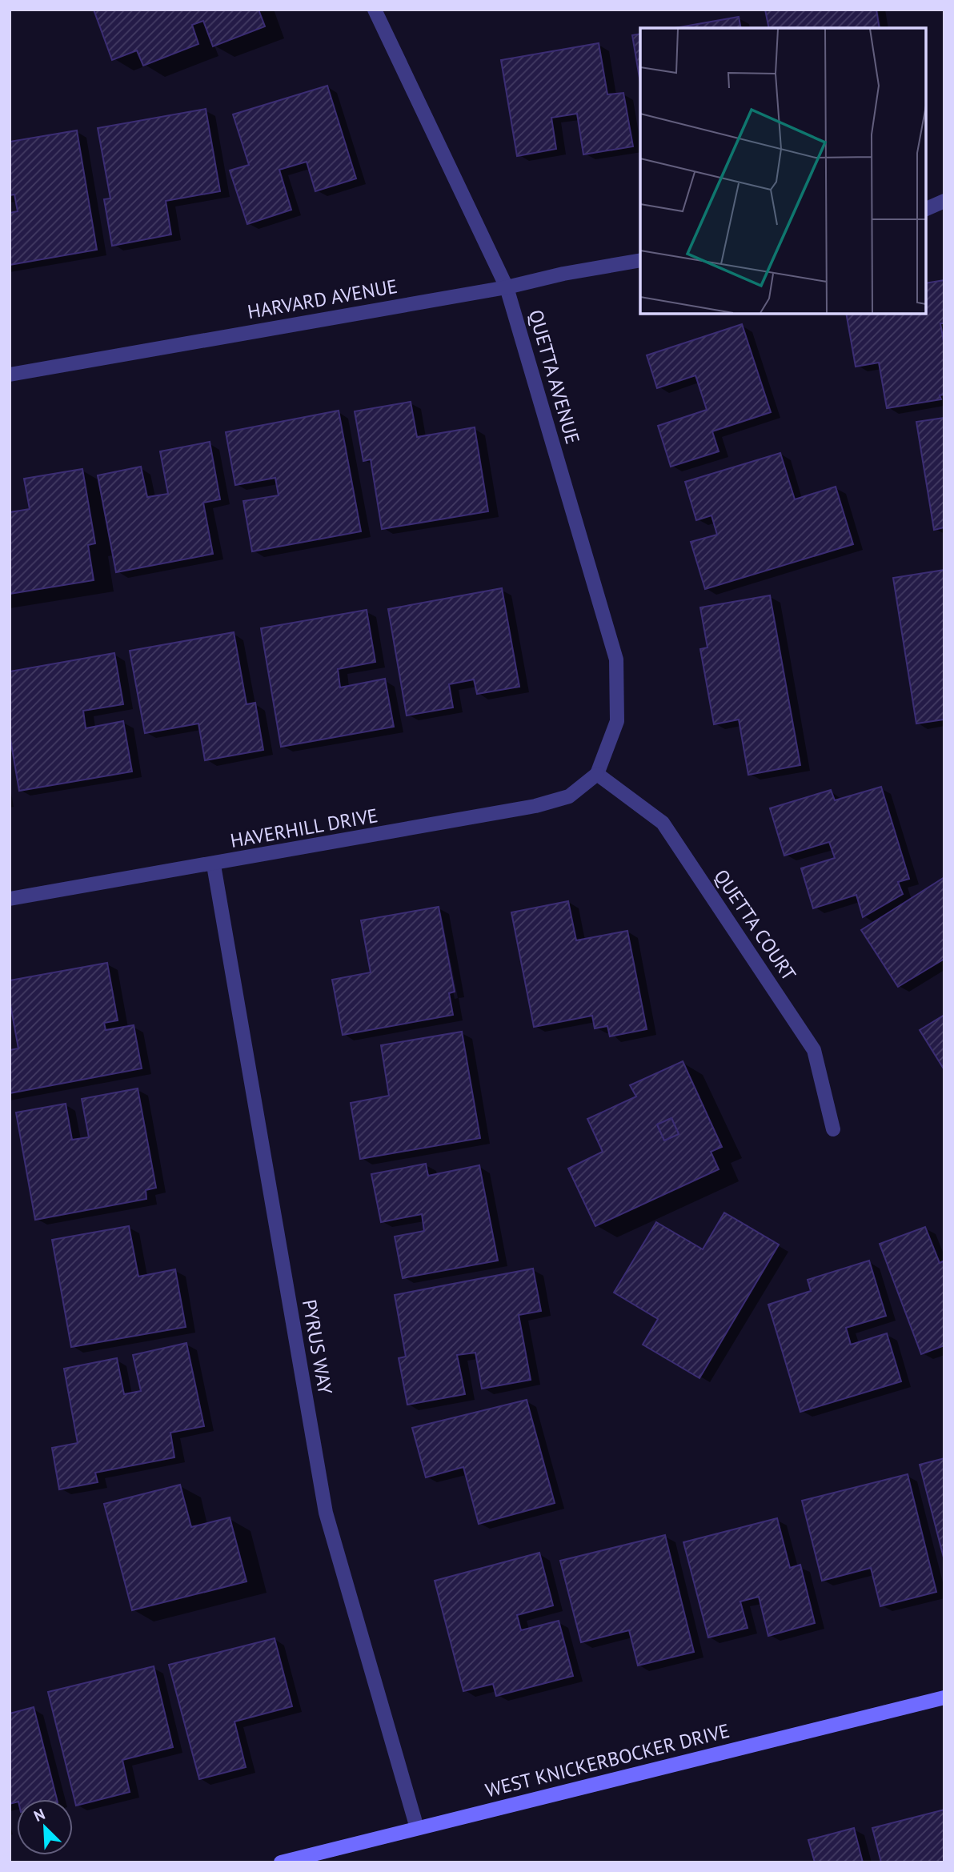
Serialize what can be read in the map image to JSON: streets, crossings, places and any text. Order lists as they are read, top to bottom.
{
  "streets": {
    "street": [
      "HARVARD AVENUE",
      "QUETTA AVENUE",
      "HAVERHILL DRIVE",
      "QUETTA COURT",
      "PYRUS WAY",
      "WEST KNICKERBOCKER DRIVE"
    ]
  },
  "crossings": [
    ["HARVARD AVENUE", "QUETTA AVENUE"],
    ["QUETTA AVENUE", "HAVERHILL DRIVE"],
    ["QUETTA AVENUE", "QUETTA COURT"],
    ["HAVERHILL DRIVE", "QUETTA COURT"],
    ["HAVERHILL DRIVE", "PYRUS WAY"],
    ["PYRUS WAY", "WEST KNICKERBOCKER DRIVE"]
  ],
  "north": "top left"
}
